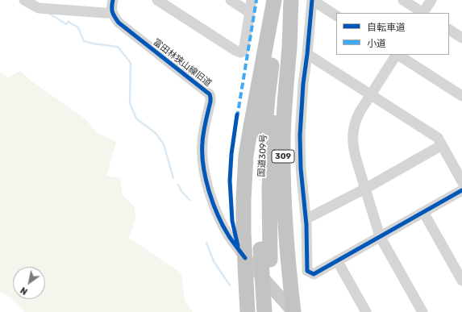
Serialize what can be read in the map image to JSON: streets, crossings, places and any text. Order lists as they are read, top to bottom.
{
  "streets": {
    "highway": ["国道309号", "309"],
    "street": ["富田林狭山線旧道"]
  },
  "crossings": [
    ["国道309号", "309"]
  ],
  "legend": ["自転車道", "小道"],
  "north": "bottom left"
}
